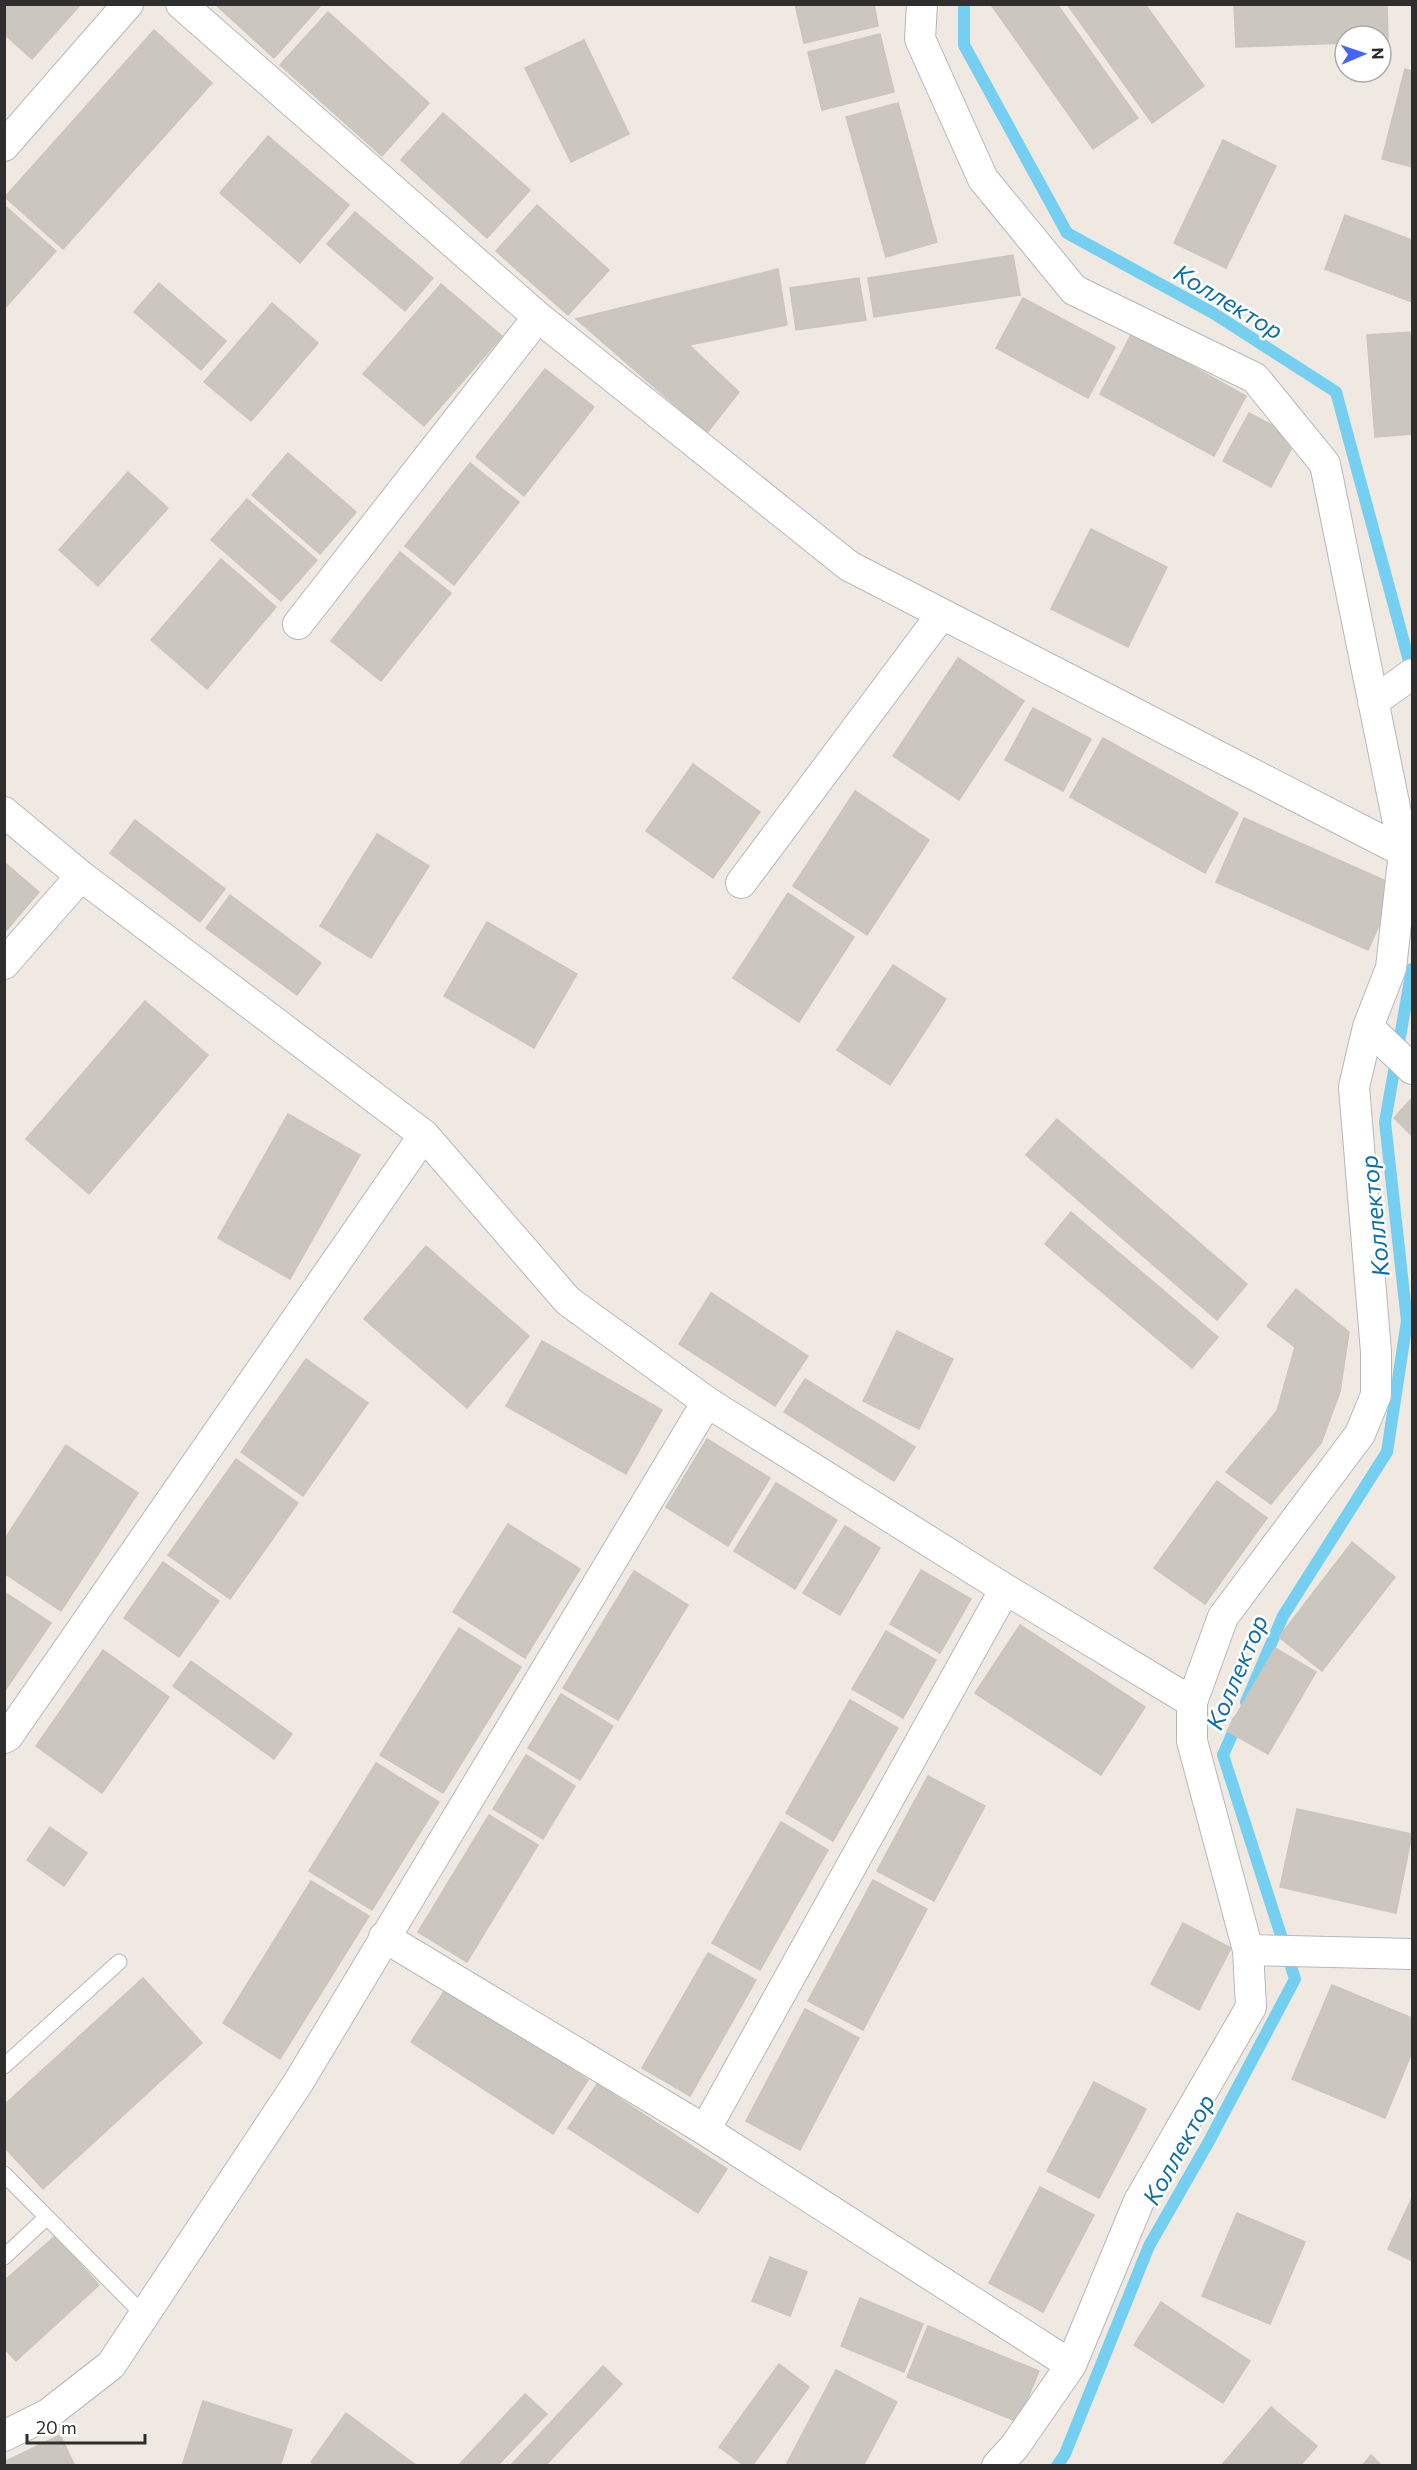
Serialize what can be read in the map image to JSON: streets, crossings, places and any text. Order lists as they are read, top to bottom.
{
  "water": ["Коллектор"],
  "scale_bar": "20 m",
  "north": "right"
}
